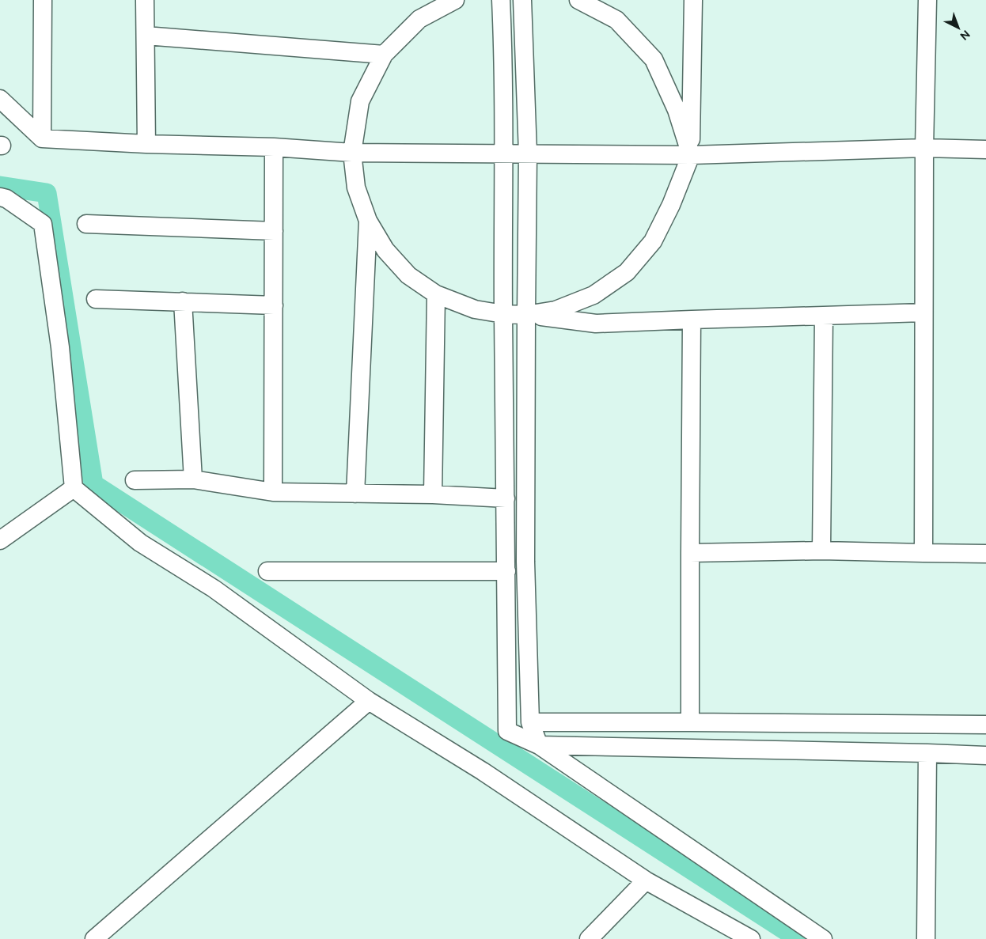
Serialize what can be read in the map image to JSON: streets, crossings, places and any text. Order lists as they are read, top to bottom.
{
  "north": "bottom right"
}
